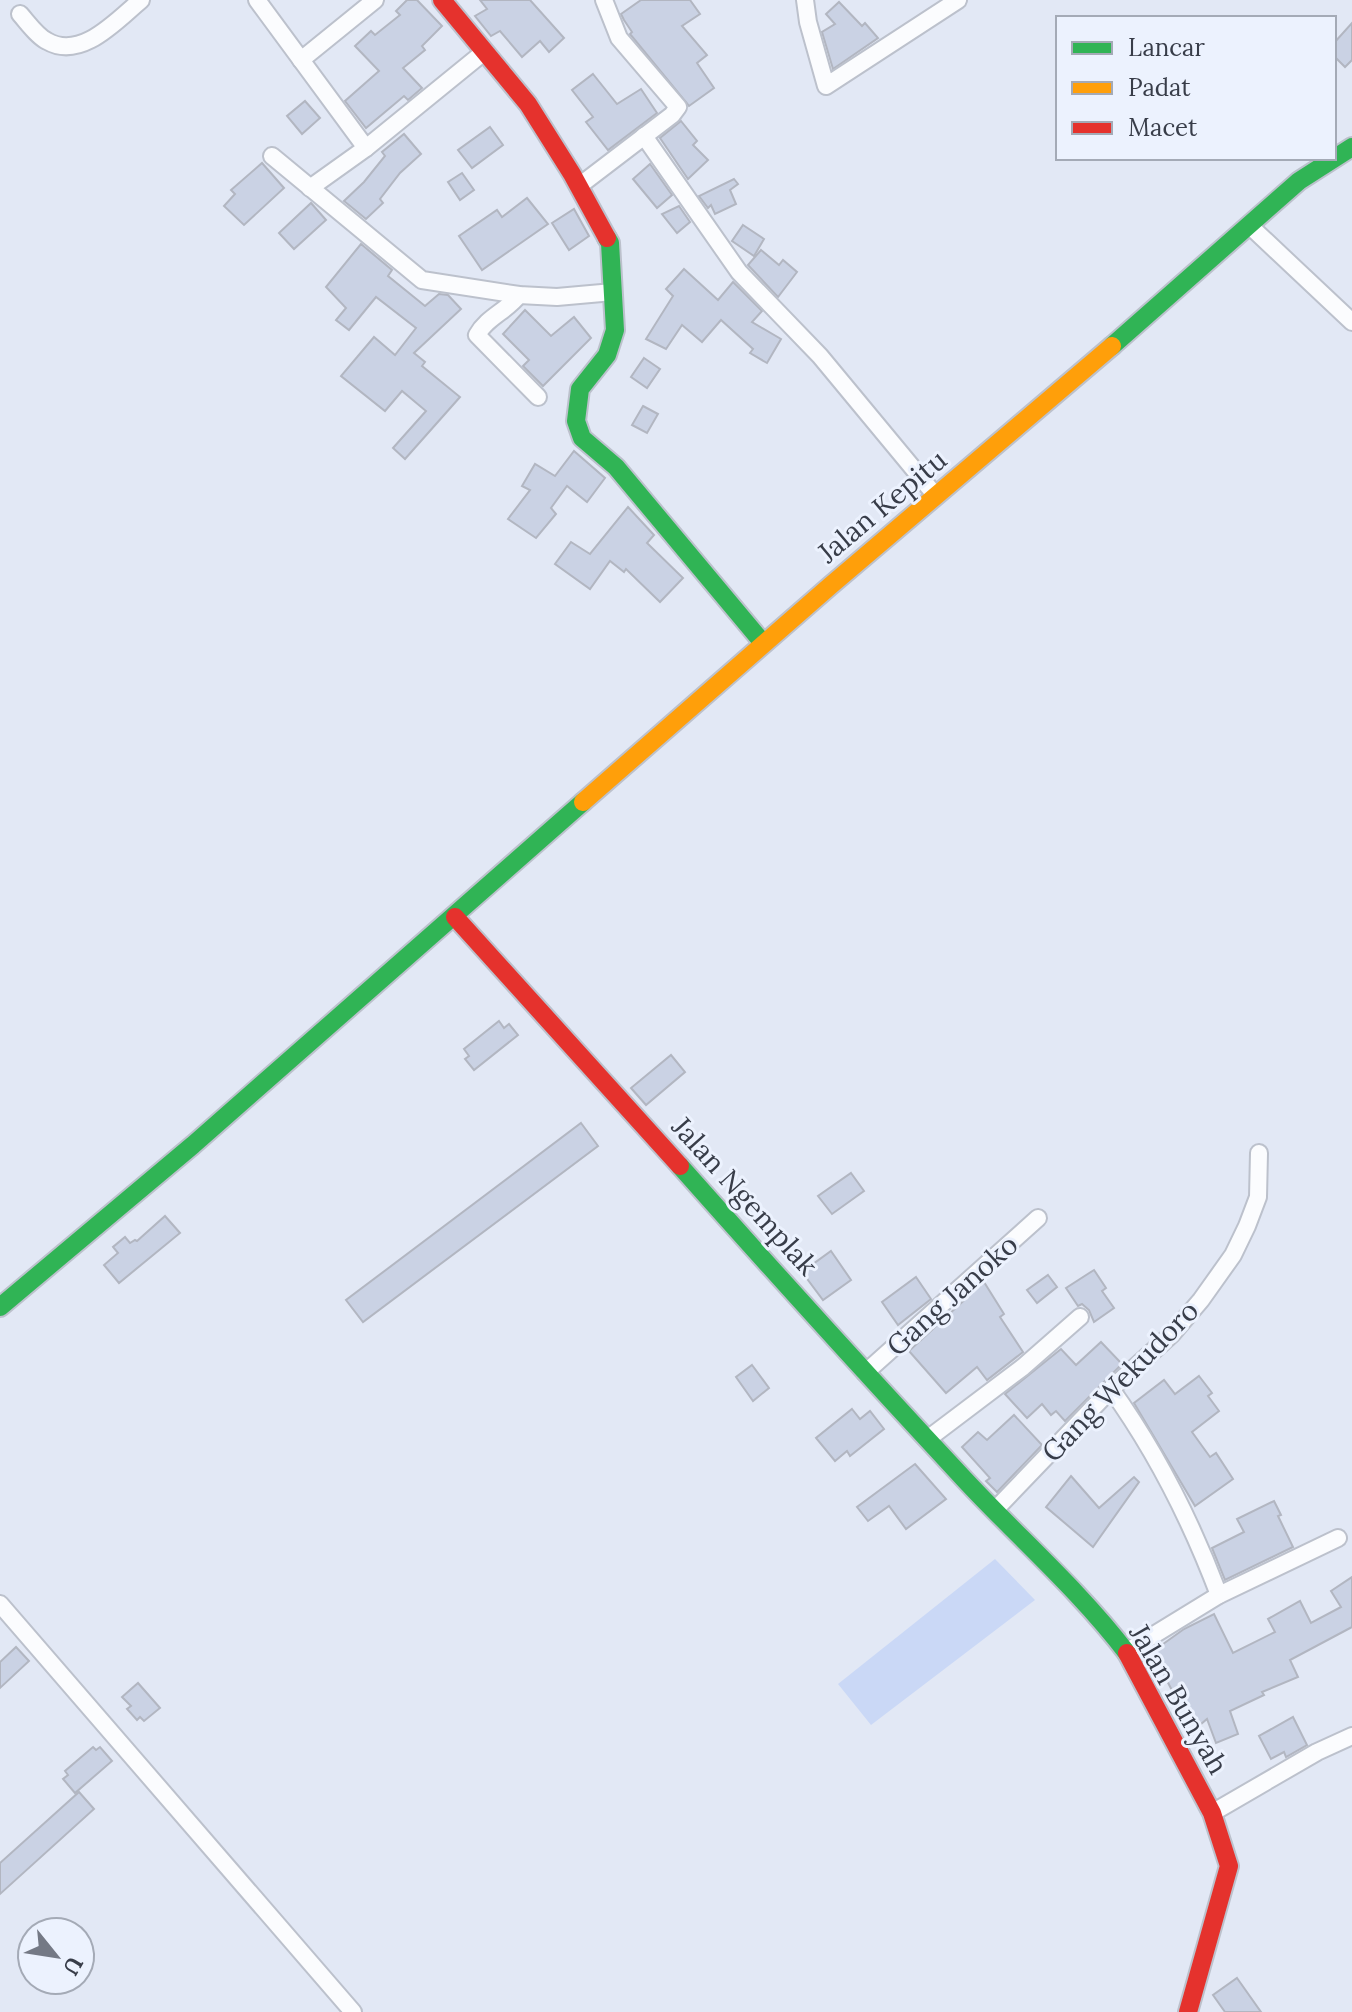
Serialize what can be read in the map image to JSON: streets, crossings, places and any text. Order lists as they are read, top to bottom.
{
  "streets": {
    "street": [
      "Jalan Kepitu",
      "Jalan Ngemplak",
      "Gang Janoko",
      "Gang Wekudoro",
      "Jalan Bunyah"
    ]
  },
  "crossings": [
    ["Jalan Kepitu", "Jalan Ngemplak"],
    ["Jalan Ngemplak", "Gang Janoko"],
    ["Jalan Ngemplak", "Gang Wekudoro"],
    ["Jalan Ngemplak", "Jalan Bunyah"],
    ["Gang Wekudoro", "Jalan Bunyah"]
  ],
  "legend": ["Lancar", "Padat", "Macet"],
  "north": "bottom right"
}
